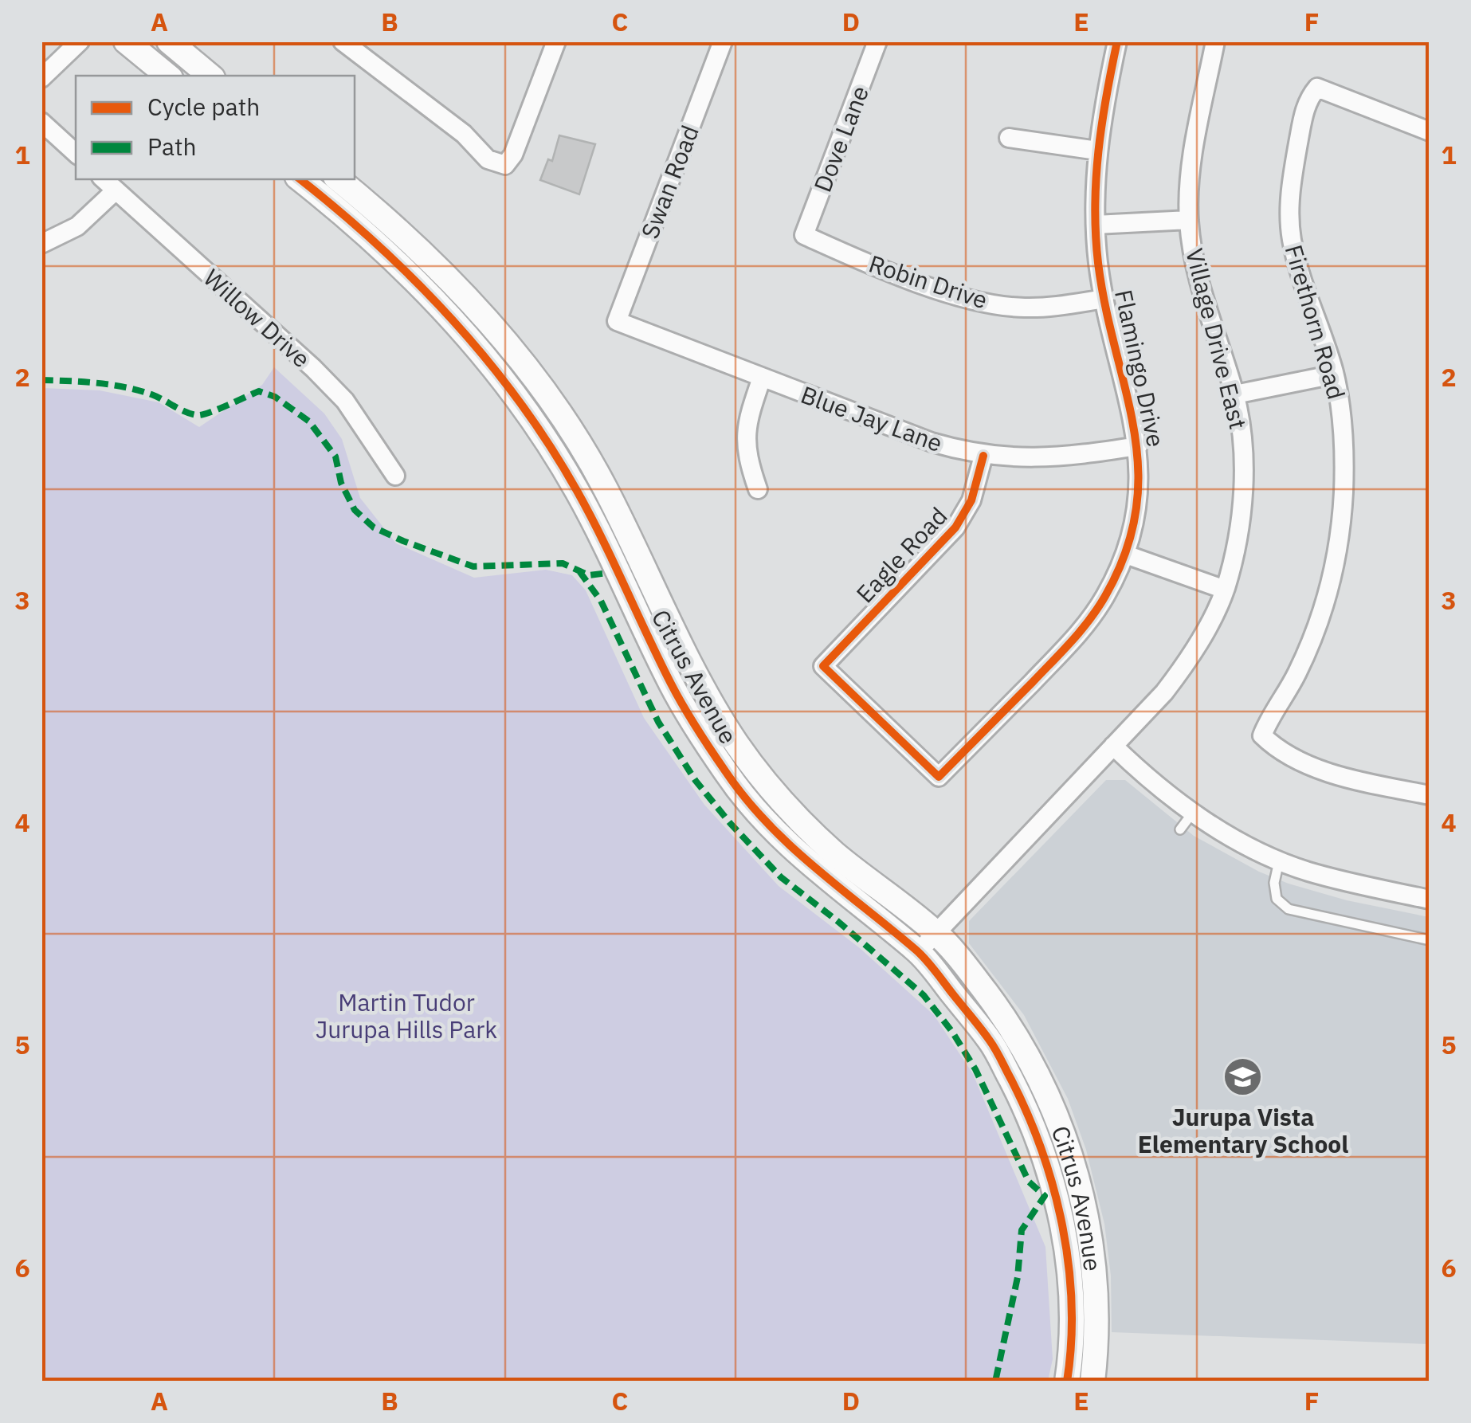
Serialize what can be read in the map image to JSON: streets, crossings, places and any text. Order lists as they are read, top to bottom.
{
  "streets": {
    "street": [
      "Dove Lane",
      "Swan Road",
      "Robin Drive",
      "Willow Drive",
      "Firethorn Road",
      "Village Drive East",
      "Flamingo Drive",
      "Blue Jay Lane",
      "Eagle Road",
      "Citrus Avenue"
    ]
  },
  "crossings": [
    ["Dove Lane", "Robin Drive"],
    ["Swan Road", "Blue Jay Lane"],
    ["Robin Drive", "Flamingo Drive"],
    ["Village Drive East", "Citrus Avenue"],
    ["Flamingo Drive", "Blue Jay Lane"],
    ["Flamingo Drive", "Eagle Road"],
    ["Blue Jay Lane", "Eagle Road"]
  ],
  "parks": ["Martin Tudor Jurupa Hills Park"],
  "places": {
    "school or university": ["Jurupa Vista Elementary School"]
  },
  "legend": ["Cycle path", "Path"],
  "grid": {
    "columns": [
      "A",
      "B",
      "C",
      "D",
      "E",
      "F"
    ],
    "rows": [
      "1",
      "2",
      "3",
      "4",
      "5",
      "6"
    ]
  }
}
